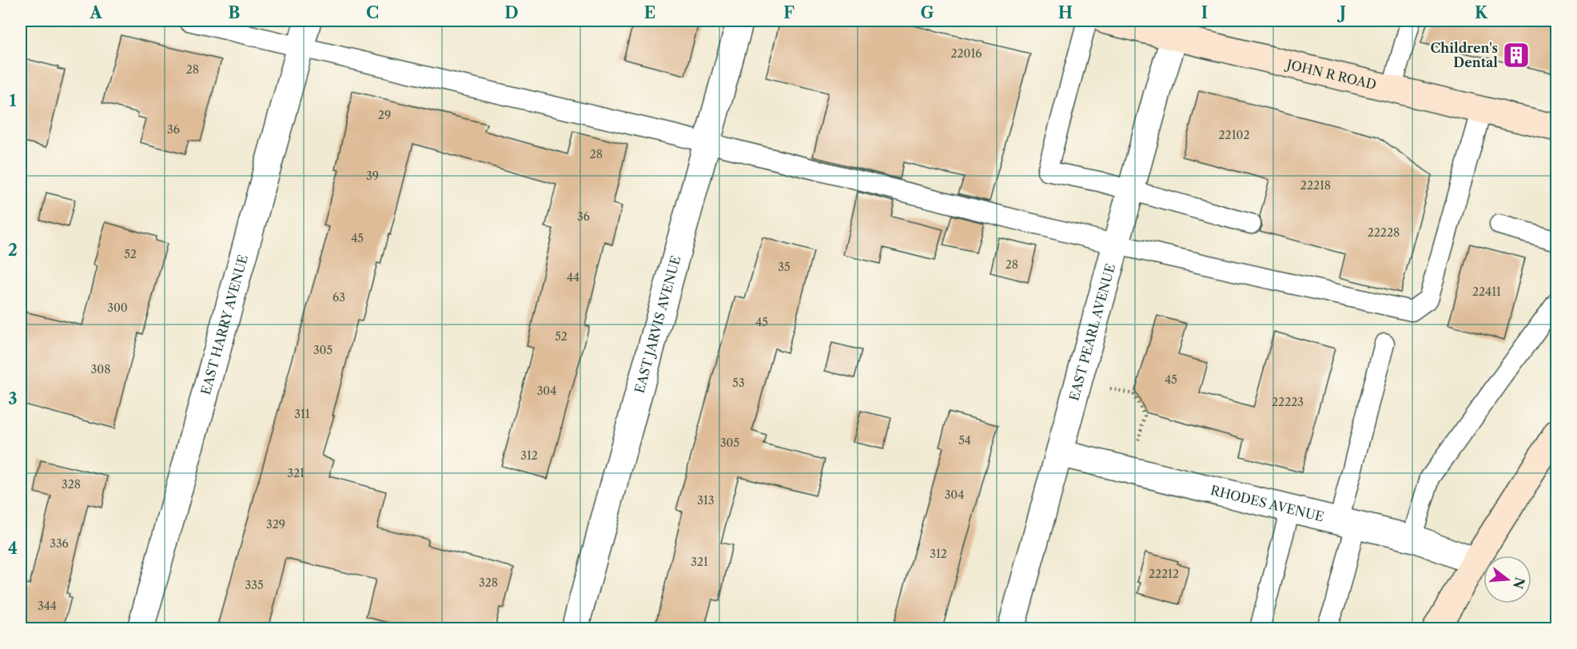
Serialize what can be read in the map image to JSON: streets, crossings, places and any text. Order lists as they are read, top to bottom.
{
  "streets": {
    "main road": ["JOHN R ROAD"],
    "street": [
      "EAST HARRY AVENUE",
      "EAST JARVIS AVENUE",
      "EAST PEARL AVENUE",
      "RHODES AVENUE"
    ]
  },
  "crossings": [
    ["JOHN R ROAD", "EAST PEARL AVENUE"],
    ["EAST PEARL AVENUE", "RHODES AVENUE"]
  ],
  "places": {
    "building": ["Children's Dental"]
  },
  "house_numbers": [
    "22016",
    "28",
    "29",
    "36",
    "22102",
    "28",
    "39",
    "22218",
    "36",
    "22228",
    "45",
    "52",
    "28",
    "35",
    "44",
    "22411",
    "63",
    "300",
    "45",
    "52",
    "305",
    "308",
    "45",
    "53",
    "304",
    "22223",
    "311",
    "54",
    "305",
    "312",
    "321",
    "328",
    "304",
    "313",
    "329",
    "336",
    "312",
    "321",
    "22212",
    "328",
    "335",
    "344"
  ],
  "north": "right",
  "grid": {
    "columns": [
      "A",
      "B",
      "C",
      "D",
      "E",
      "F",
      "G",
      "H",
      "I",
      "J",
      "K"
    ],
    "rows": [
      "1",
      "2",
      "3",
      "4"
    ]
  }
}
